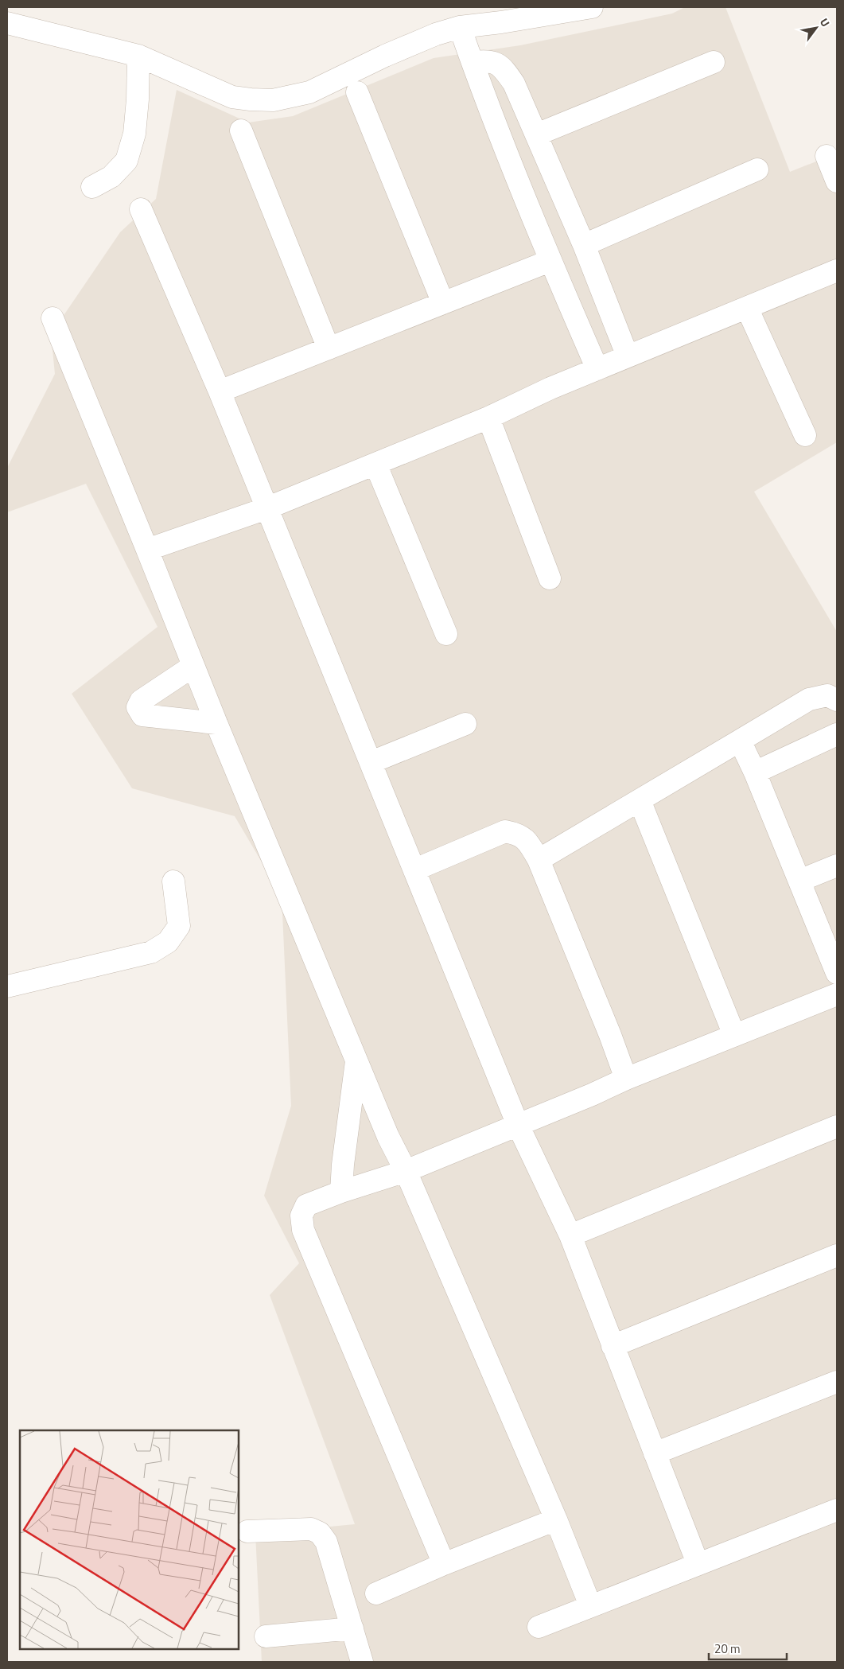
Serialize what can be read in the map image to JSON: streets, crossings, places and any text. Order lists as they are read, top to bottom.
{
  "scale_bar": "20 m",
  "north": "top right"
}
